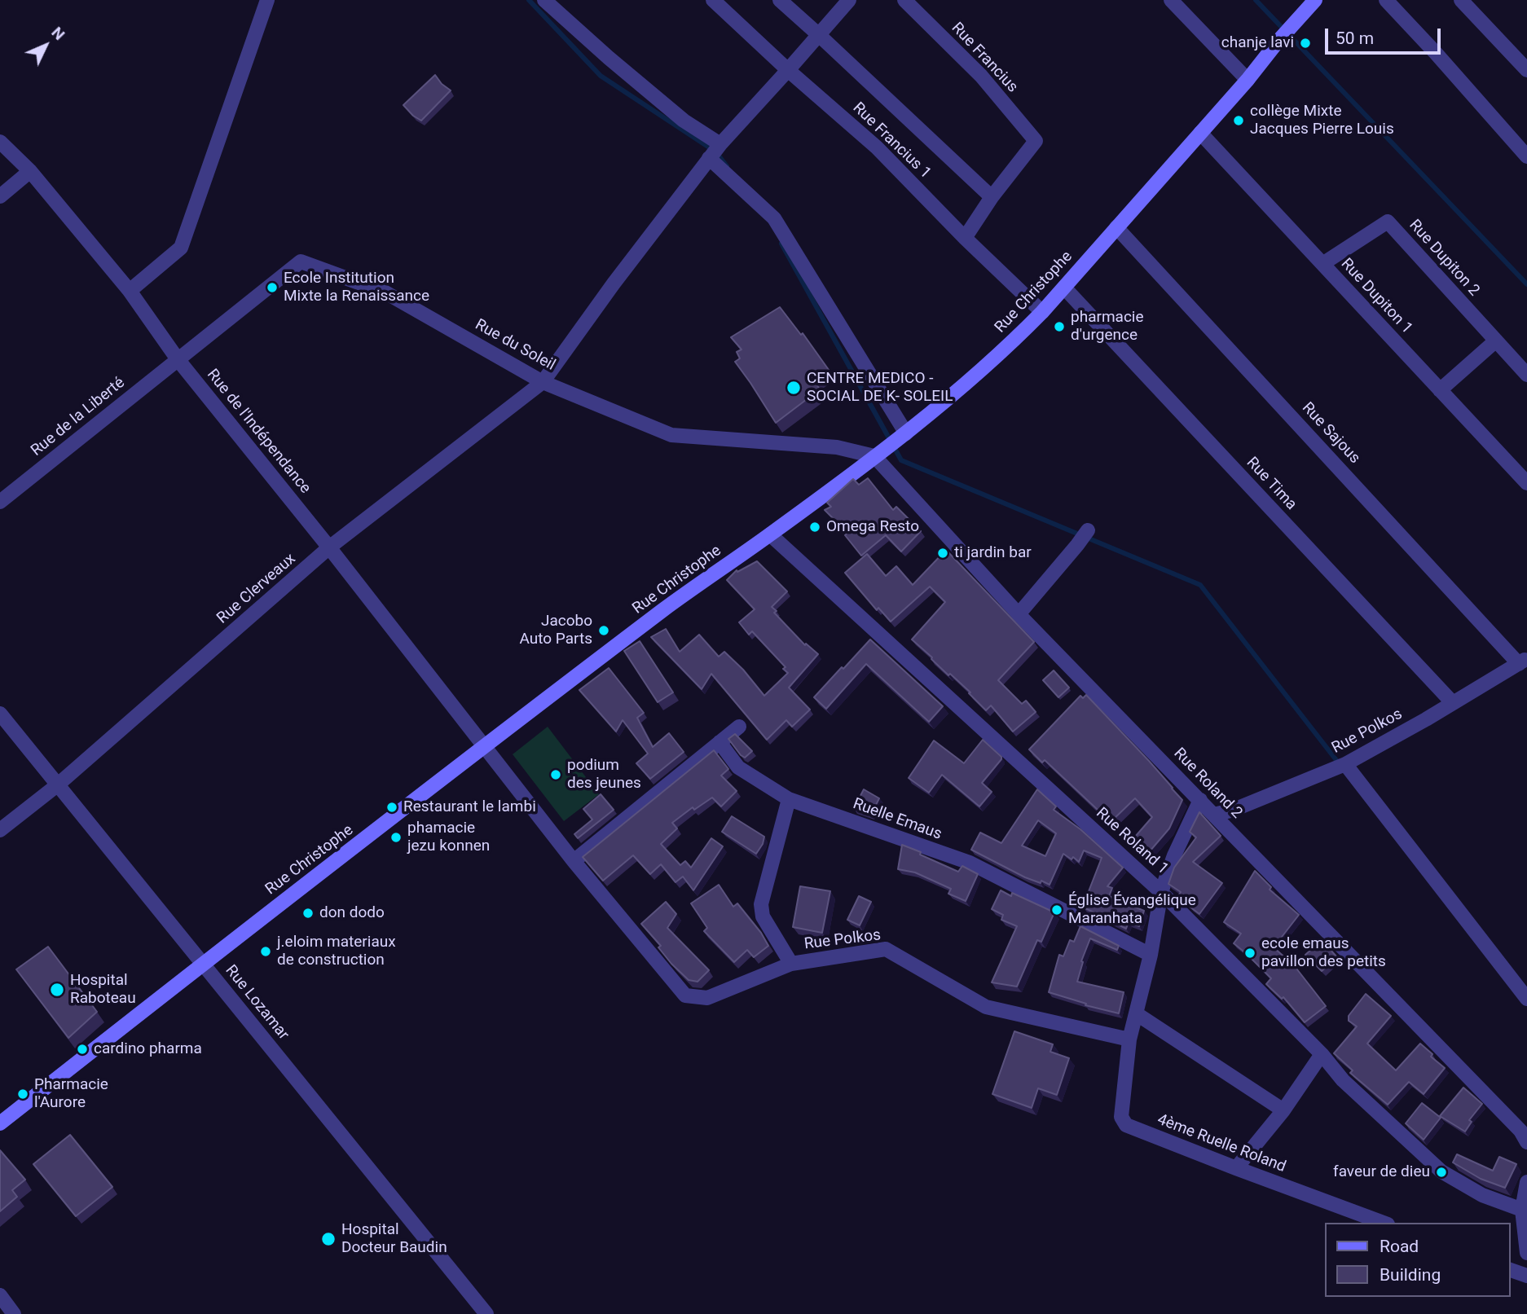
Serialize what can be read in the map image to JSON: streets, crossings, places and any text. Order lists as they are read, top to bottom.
{
  "streets": {
    "street": [
      "Rue Francius",
      "Rue Francius 1",
      "Rue Dupiton 2",
      "Rue Christophe",
      "Rue Dupiton 1",
      "Rue du Soleil",
      "Rue de la Liberté",
      "Rue de l'Indépendance",
      "Rue Sajous",
      "Rue Tima",
      "Rue Clerveaux",
      "Rue Polkos",
      "Rue Roland 2",
      "Ruelle Emaus",
      "Rue Roland 1",
      "Rue Lozamar",
      "4ème Ruelle Roland"
    ]
  },
  "crossings": [
    ["Rue Francius 1", "Rue Christophe"],
    ["Rue Francius 1", "Rue Clerveaux"],
    ["Rue Dupiton 2", "Rue Dupiton 1"],
    ["Rue Christophe", "Rue Dupiton 1"],
    ["Rue Christophe", "Rue du Soleil"],
    ["Rue Christophe", "Rue de l'Indépendance"],
    ["Rue Christophe", "Rue Sajous"],
    ["Rue Christophe", "Rue Tima"],
    ["Rue Christophe", "Rue Polkos"],
    ["Rue Christophe", "Rue Roland 2"],
    ["Rue Christophe", "Rue Roland 1"],
    ["Rue Christophe", "Rue Lozamar"],
    ["Rue du Soleil", "Rue de la Liberté"],
    ["Rue du Soleil", "Rue de l'Indépendance"],
    ["Rue du Soleil", "Rue Clerveaux"],
    ["Rue du Soleil", "Rue Roland 2"],
    ["Rue de la Liberté", "Rue de l'Indépendance"],
    ["Rue de l'Indépendance", "Rue Clerveaux"],
    ["Rue de l'Indépendance", "Rue Polkos"],
    ["Rue Sajous", "Rue Polkos"],
    ["Rue Tima", "Rue Polkos"],
    ["Rue Clerveaux", "Rue Lozamar"],
    ["Rue Polkos", "Rue Roland 2"],
    ["Rue Polkos", "4ème Ruelle Roland"]
  ],
  "places": [
    "chanje lavi",
    "collège Mixte Jacques Pierre Louis",
    "Ecole Institution Mixte la Renaissance",
    "pharmacie d'urgence",
    "CENTRE MEDICO - SOCIAL DE K- SOLEIL",
    "Omega Resto",
    "ti jardin bar",
    "Jacobo Auto Parts",
    "podium des jeunes",
    "Restaurant le lambi",
    "phamacie jezu konnen",
    "Église Évangélique Maranhata",
    "don dodo",
    "j.eloim materiaux de construction",
    "ecole emaus pavillon des petits",
    "Hospital Raboteau",
    "cardino pharma",
    "Pharmacie l'Aurore",
    "faveur de dieu",
    "Hospital Docteur Baudin"
  ],
  "legend": ["Road", "Building"],
  "scale_bar": "50 m",
  "north": "top right"
}
